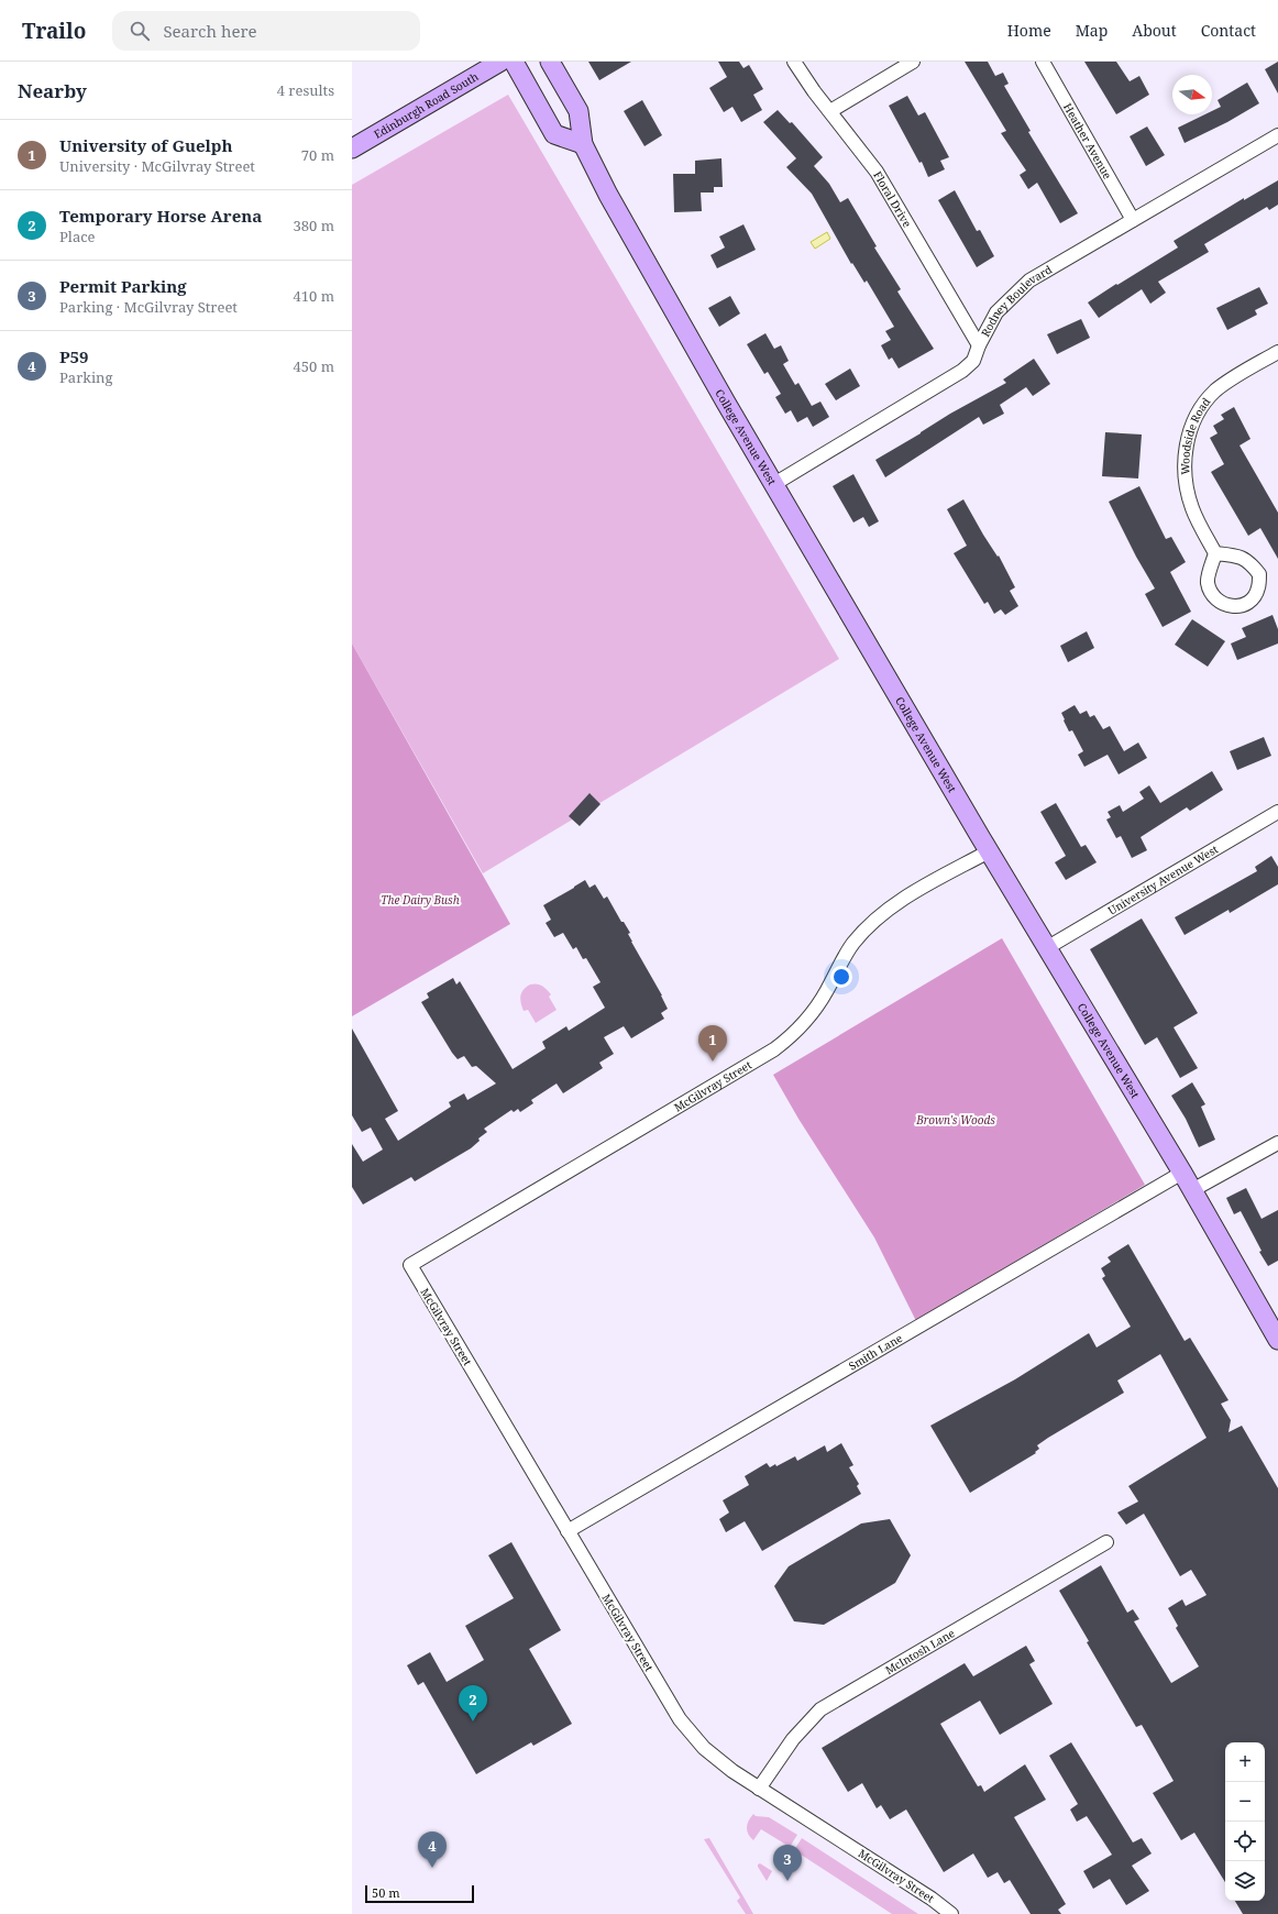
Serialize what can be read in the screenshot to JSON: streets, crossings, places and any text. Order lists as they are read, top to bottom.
{
  "streets": {
    "main road": ["Edinburgh Road South", "College Avenue West"],
    "street": [
      "Heather Avenue",
      "Floral Drive",
      "Rodney Boulevard",
      "Woodside Road",
      "University Avenue West",
      "McGilvray Street",
      "Smith Lane",
      "McIntosh Lane"
    ]
  },
  "crossings": [
    ["Heather Avenue", "Rodney Boulevard"],
    ["Floral Drive", "Rodney Boulevard"],
    ["Rodney Boulevard", "College Avenue West"],
    ["College Avenue West", "University Avenue West"],
    ["College Avenue West", "McGilvray Street"],
    ["College Avenue West", "Smith Lane"],
    ["McGilvray Street", "Smith Lane"],
    ["McGilvray Street", "McIntosh Lane"]
  ],
  "parks": ["The Dairy Bush", "Brown's Woods"],
  "scale_bar": "50 m",
  "north": "right",
  "page": {
    "header": "Trailo",
    "search": "Search here",
    "nav": [
      "Home",
      "Map",
      "About",
      "Contact"
    ],
    "heading": ["Nearby", "4 results"],
    "list": [
      {
        "mark": "1",
        "name": "University of Guelph",
        "note": "University · McGilvray Street",
        "value": "70 m"
      },
      {
        "mark": "2",
        "name": "Temporary Horse Arena",
        "note": "Place",
        "value": "380 m"
      },
      {
        "mark": "3",
        "name": "Permit Parking",
        "note": "Parking · McGilvray Street",
        "value": "410 m"
      },
      {
        "mark": "4",
        "name": "P59",
        "note": "Parking",
        "value": "450 m"
      }
    ],
    "pins": [
      "1",
      "2",
      "4",
      "3"
    ],
    "map_buttons": ["+", "−"],
    "scale": "50 m"
  }
}
